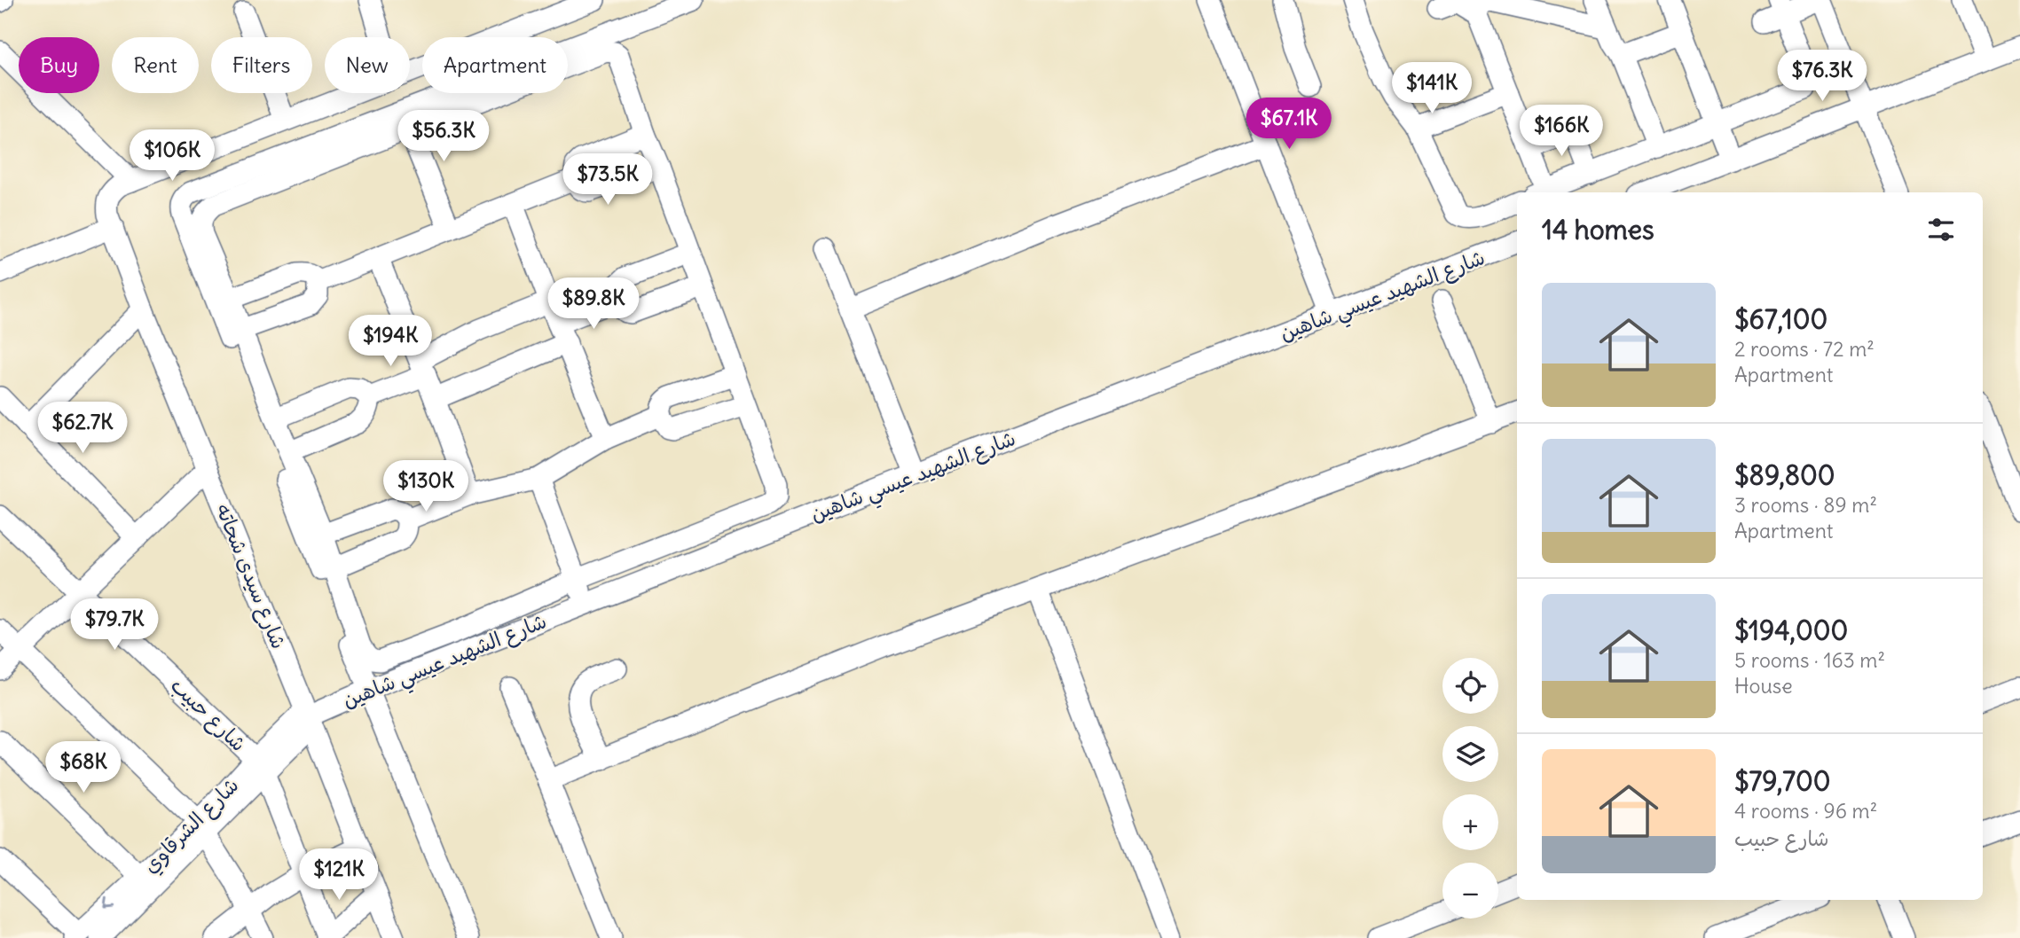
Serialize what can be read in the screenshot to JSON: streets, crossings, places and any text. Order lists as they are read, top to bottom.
{
  "streets": {
    "street": [
      "شارع الشهيد عيسي شاهين",
      "شارع سيدى شحاته",
      "شارع حبيب",
      "شارع الشرقاوي"
    ]
  },
  "crossings": [
    ["شارع الشهيد عيسي شاهين", "شارع سيدى شحاته"],
    ["شارع الشهيد عيسي شاهين", "شارع الشرقاوي"],
    ["شارع سيدى شحاته", "شارع الشرقاوي"],
    ["شارع حبيب", "شارع الشرقاوي"]
  ],
  "page": {
    "chip": [
      "Buy",
      "Rent",
      "Filters",
      "New",
      "Apartment"
    ],
    "price": [
      "$76.3K",
      "$141K",
      "$67.1K",
      "$166K",
      "$56.3K",
      "$106K",
      "$73.5K",
      "$89.8K",
      "$194K",
      "$62.7K",
      "$130K",
      "$79.7K",
      "$68K",
      "$121K"
    ],
    "heading": "14 homes",
    "list": [
      {
        "name": "$67,100",
        "note": "2 rooms · 72 m² · Apartment"
      },
      {
        "name": "$89,800",
        "note": "3 rooms · 89 m² · Apartment"
      },
      {
        "name": "$194,000",
        "note": "5 rooms · 163 m² · House"
      },
      {
        "name": "$79,700",
        "note": "4 rooms · 96 m² · شارع حبيب"
      }
    ],
    "map_buttons": ["+", "−"]
  }
}
